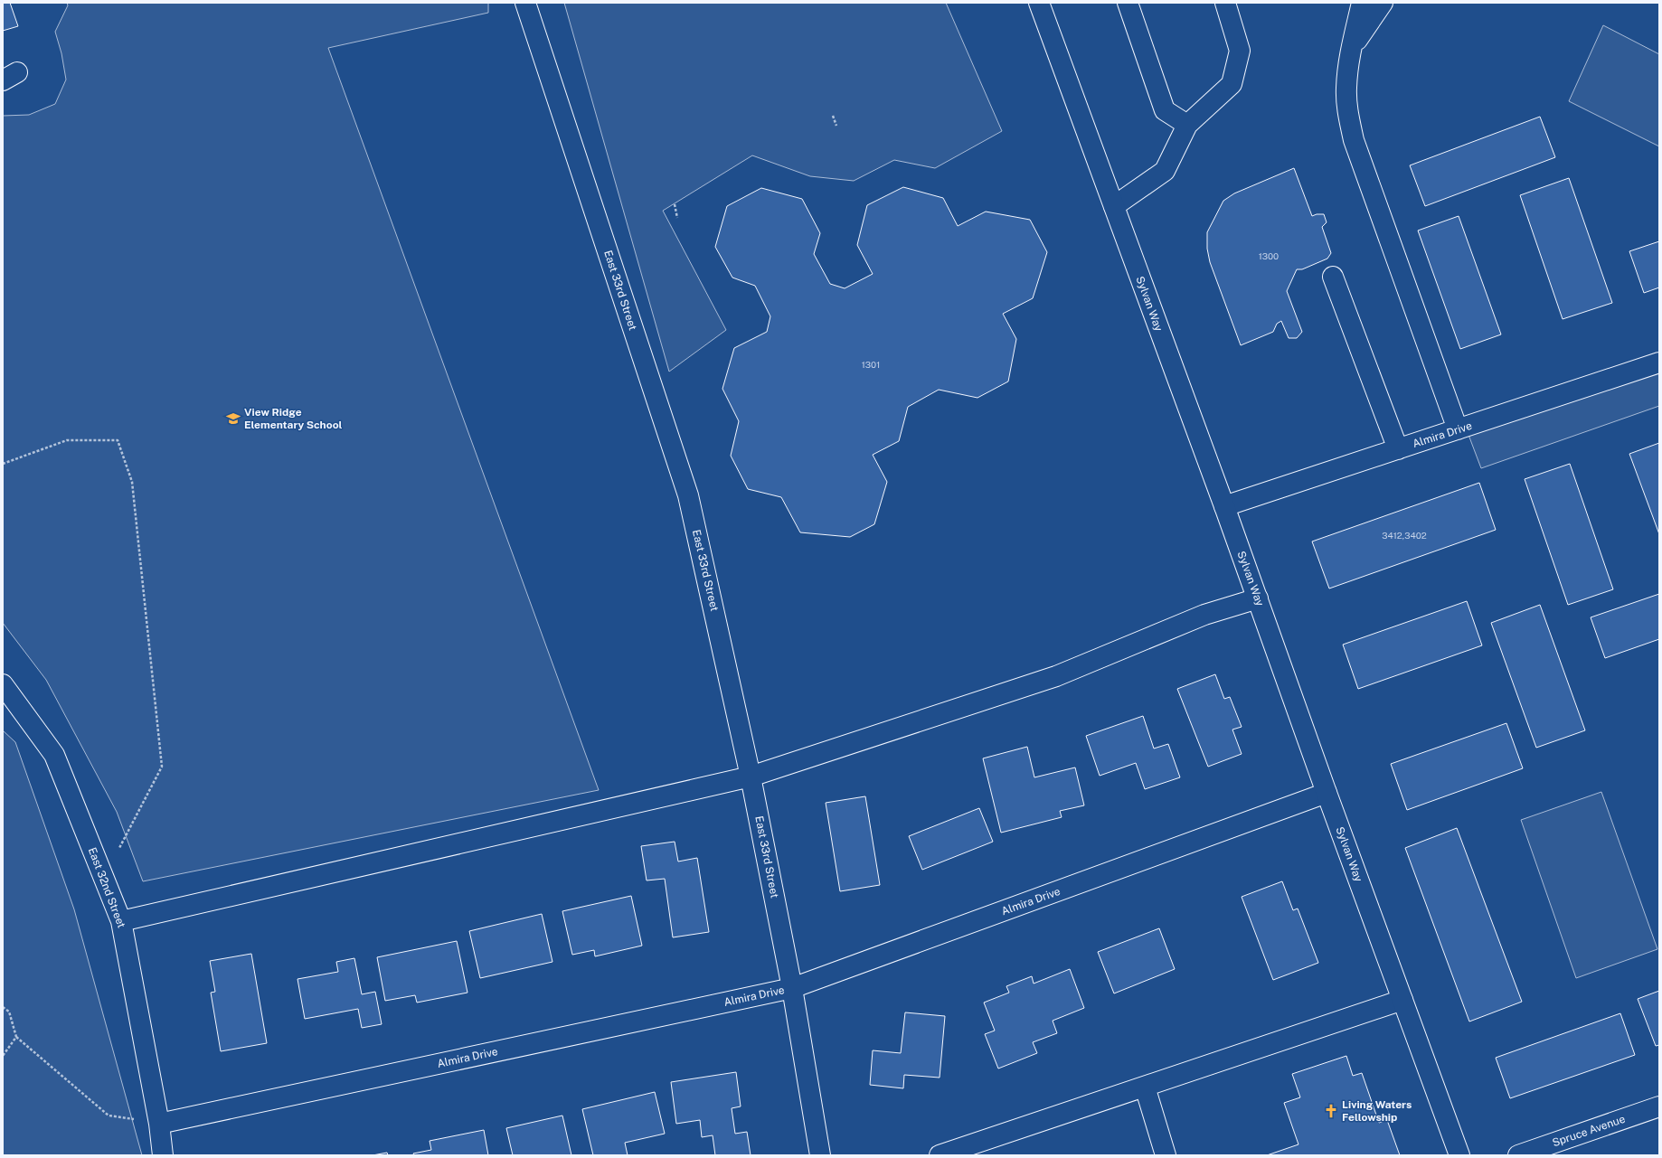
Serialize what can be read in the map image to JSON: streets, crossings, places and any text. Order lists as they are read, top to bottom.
{
  "streets": {
    "street": [
      "East 33rd Street",
      "Sylvan Way",
      "Almira Drive",
      "East 32nd Street",
      "Spruce Avenue"
    ]
  },
  "crossings": [
    ["East 33rd Street", "Almira Drive"],
    ["Sylvan Way", "Almira Drive"],
    ["Almira Drive", "East 32nd Street"]
  ],
  "places": {
    "school or university": ["View Ridge Elementary School"],
    "church": ["Living Waters Fellowship"]
  },
  "house_numbers": ["1300", "1301", "3412,3402"]
}
